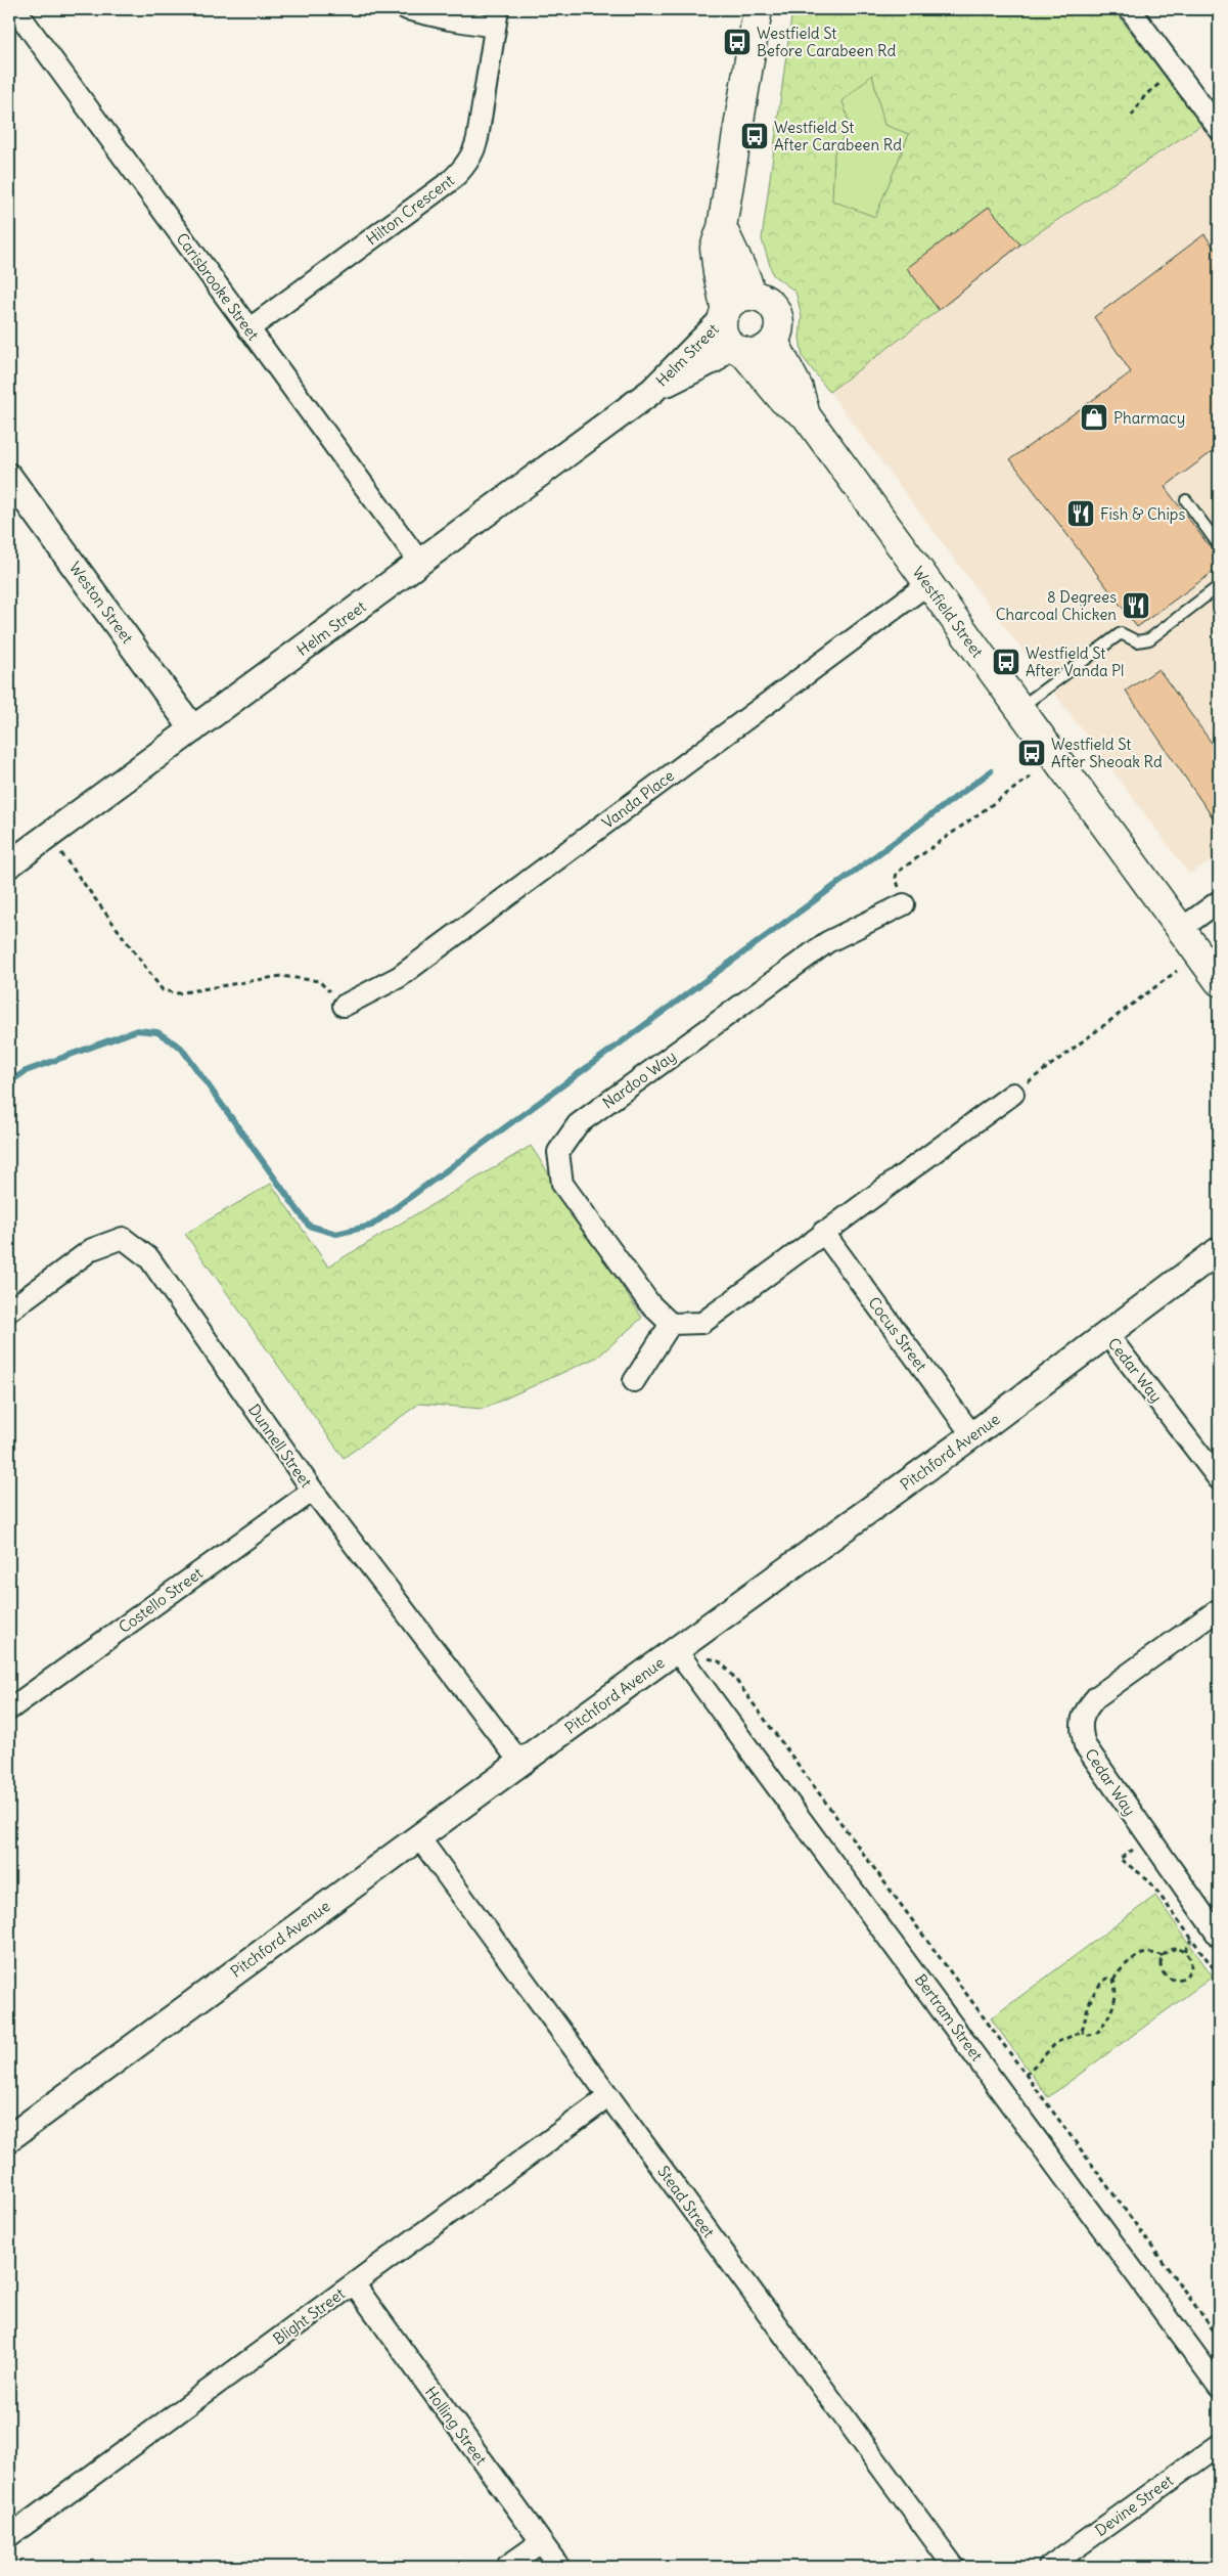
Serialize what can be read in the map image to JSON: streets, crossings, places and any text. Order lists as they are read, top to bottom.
{
  "streets": {
    "main road": ["Westfield Street"],
    "street": [
      "Hilton Crescent",
      "Carisbrooke Street",
      "Helm Street",
      "Weston Street",
      "Vanda Place",
      "Nardoo Way",
      "Cocus Street",
      "Cedar Way",
      "Dunnell Street",
      "Pitchford Avenue",
      "Costello Street",
      "Bertram Street",
      "Stead Street",
      "Blight Street",
      "Holling Street",
      "Devine Street"
    ]
  },
  "crossings": [
    ["Hilton Crescent", "Carisbrooke Street"],
    ["Carisbrooke Street", "Helm Street"],
    ["Helm Street", "Weston Street"],
    ["Helm Street", "Westfield Street"],
    ["Westfield Street", "Vanda Place"],
    ["Cocus Street", "Pitchford Avenue"],
    ["Cedar Way", "Pitchford Avenue"],
    ["Dunnell Street", "Pitchford Avenue"],
    ["Dunnell Street", "Costello Street"],
    ["Pitchford Avenue", "Bertram Street"],
    ["Pitchford Avenue", "Stead Street"],
    ["Stead Street", "Blight Street"],
    ["Blight Street", "Holling Street"]
  ],
  "places": {
    "bus stop": [
      "Westfield St Before Carabeen Rd",
      "Westfield St After Carabeen Rd",
      "Westfield St After Vanda Pl",
      "Westfield St After Sheoak Rd"
    ],
    "shop": ["Pharmacy"],
    "restaurant": ["Fish & Chips", "8 Degrees Charcoal Chicken"]
  }
}
